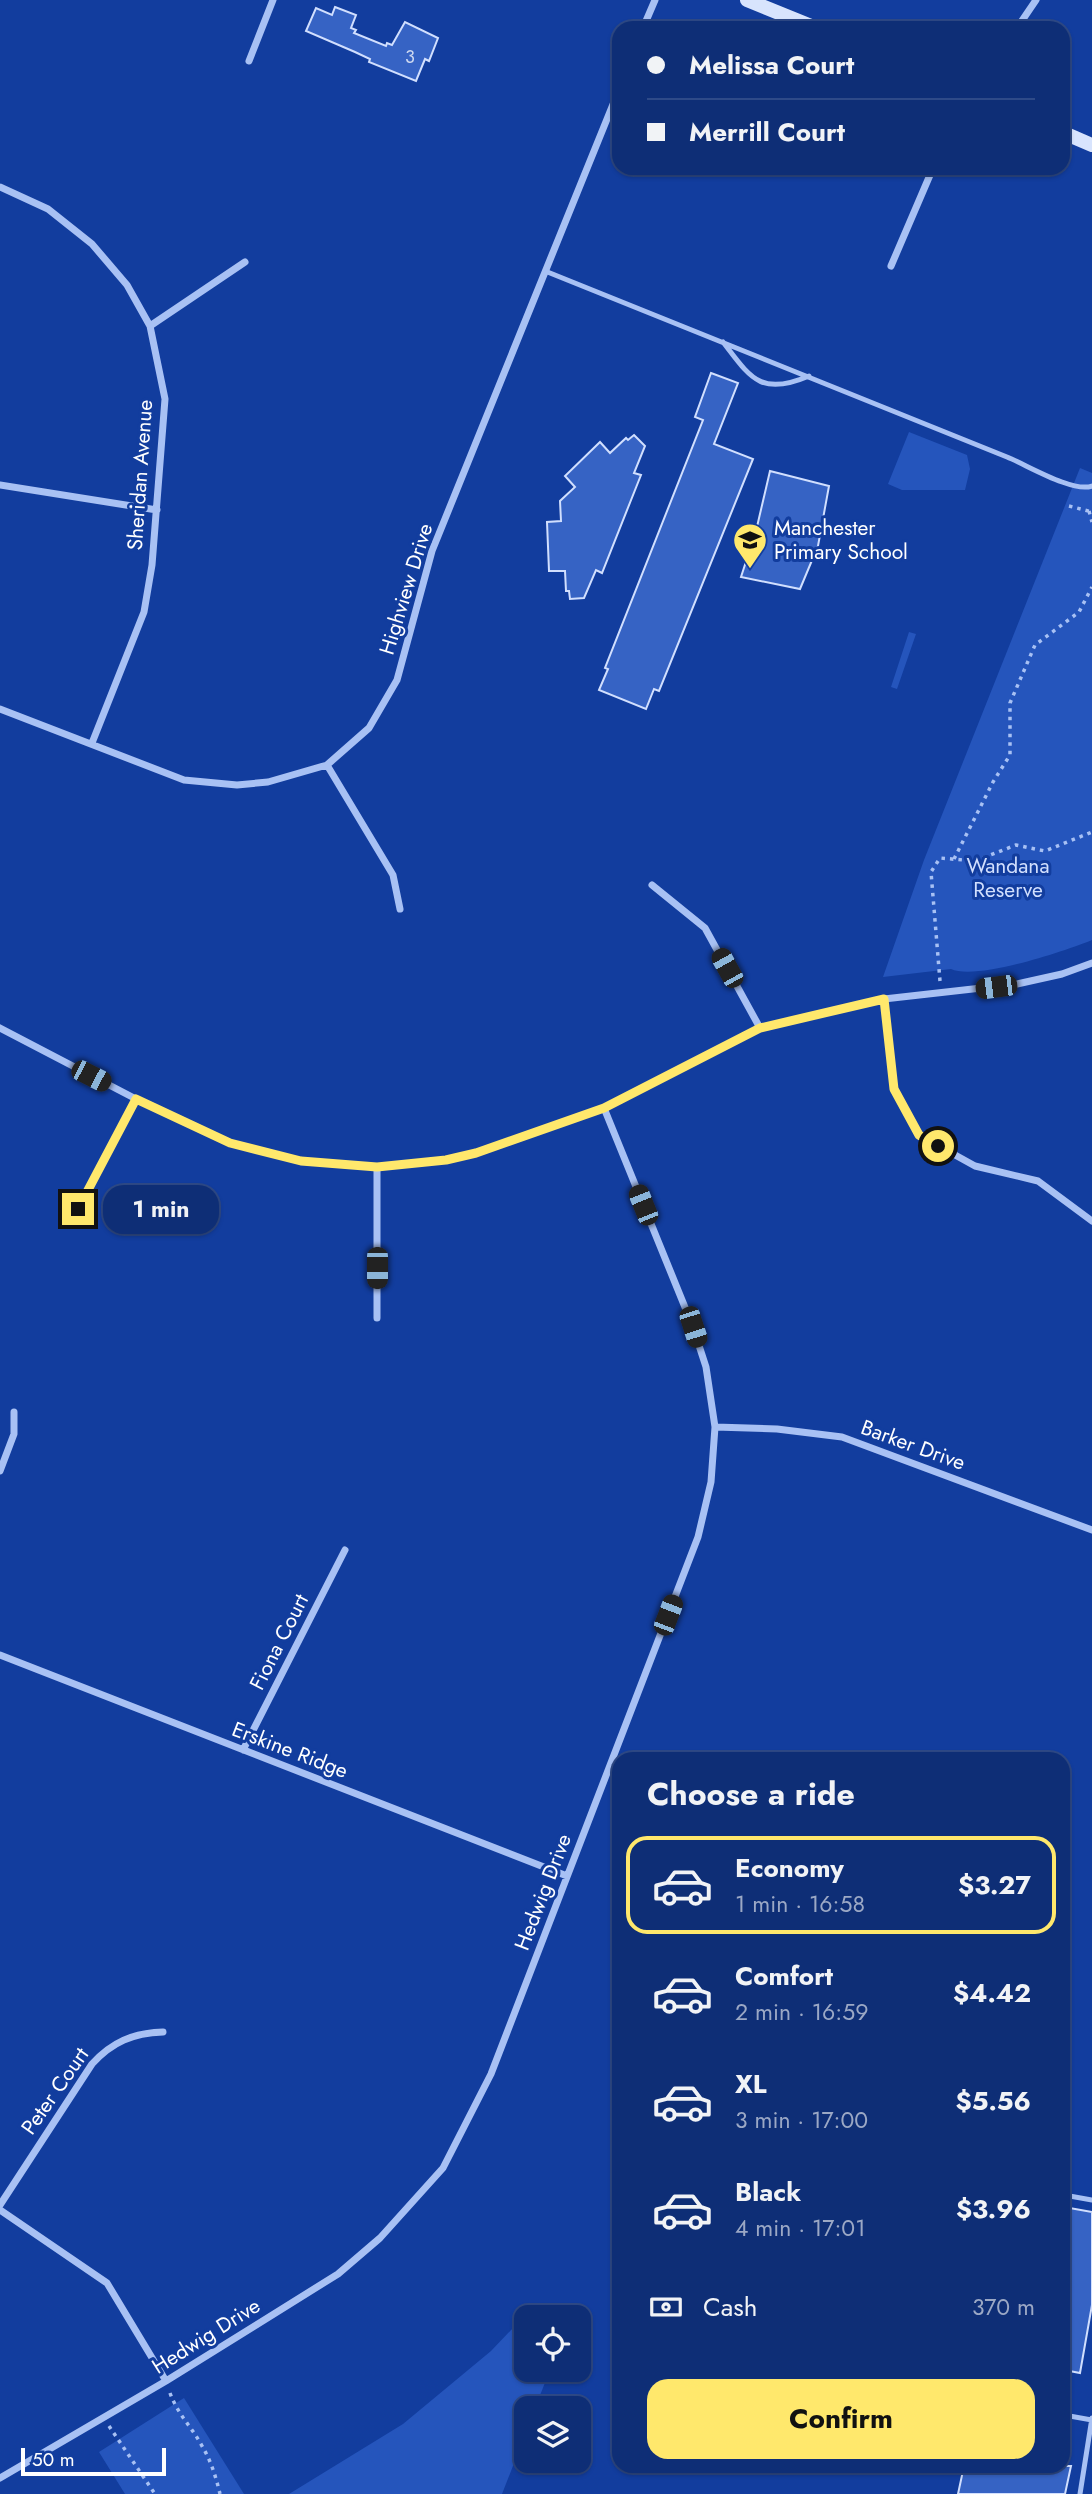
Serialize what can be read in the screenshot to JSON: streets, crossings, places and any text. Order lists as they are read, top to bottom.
{
  "streets": {
    "street": [
      "Sheridan Avenue",
      "Highview Drive",
      "Barker Drive",
      "Fiona Court",
      "Erskine Ridge",
      "Hedwig Drive",
      "Peter Court"
    ]
  },
  "crossings": [
    ["Sheridan Avenue", "Highview Drive"],
    ["Barker Drive", "Hedwig Drive"],
    ["Fiona Court", "Erskine Ridge"],
    ["Erskine Ridge", "Hedwig Drive"]
  ],
  "parks": ["Wandana Reserve"],
  "places": {
    "school or university": ["Manchester Primary School"]
  },
  "house_numbers": ["3"],
  "scale_bar": "50 m",
  "page": {
    "banner": ["Melissa Court", "Merrill Court"],
    "bubble": "1 min",
    "heading": "Choose a ride",
    "list": [
      {
        "name": "Economy",
        "note": "1 min · 16:58",
        "value": "$3.27"
      },
      {
        "name": "Comfort",
        "note": "2 min · 16:59",
        "value": "$4.42"
      },
      {
        "name": "XL",
        "note": "3 min · 17:00",
        "value": "$5.56"
      },
      {
        "name": "Black",
        "note": "4 min · 17:01",
        "value": "$3.96"
      }
    ],
    "pay": ["Cash", "370 m"],
    "buttons": "Confirm",
    "scale": "50 m"
  }
}
